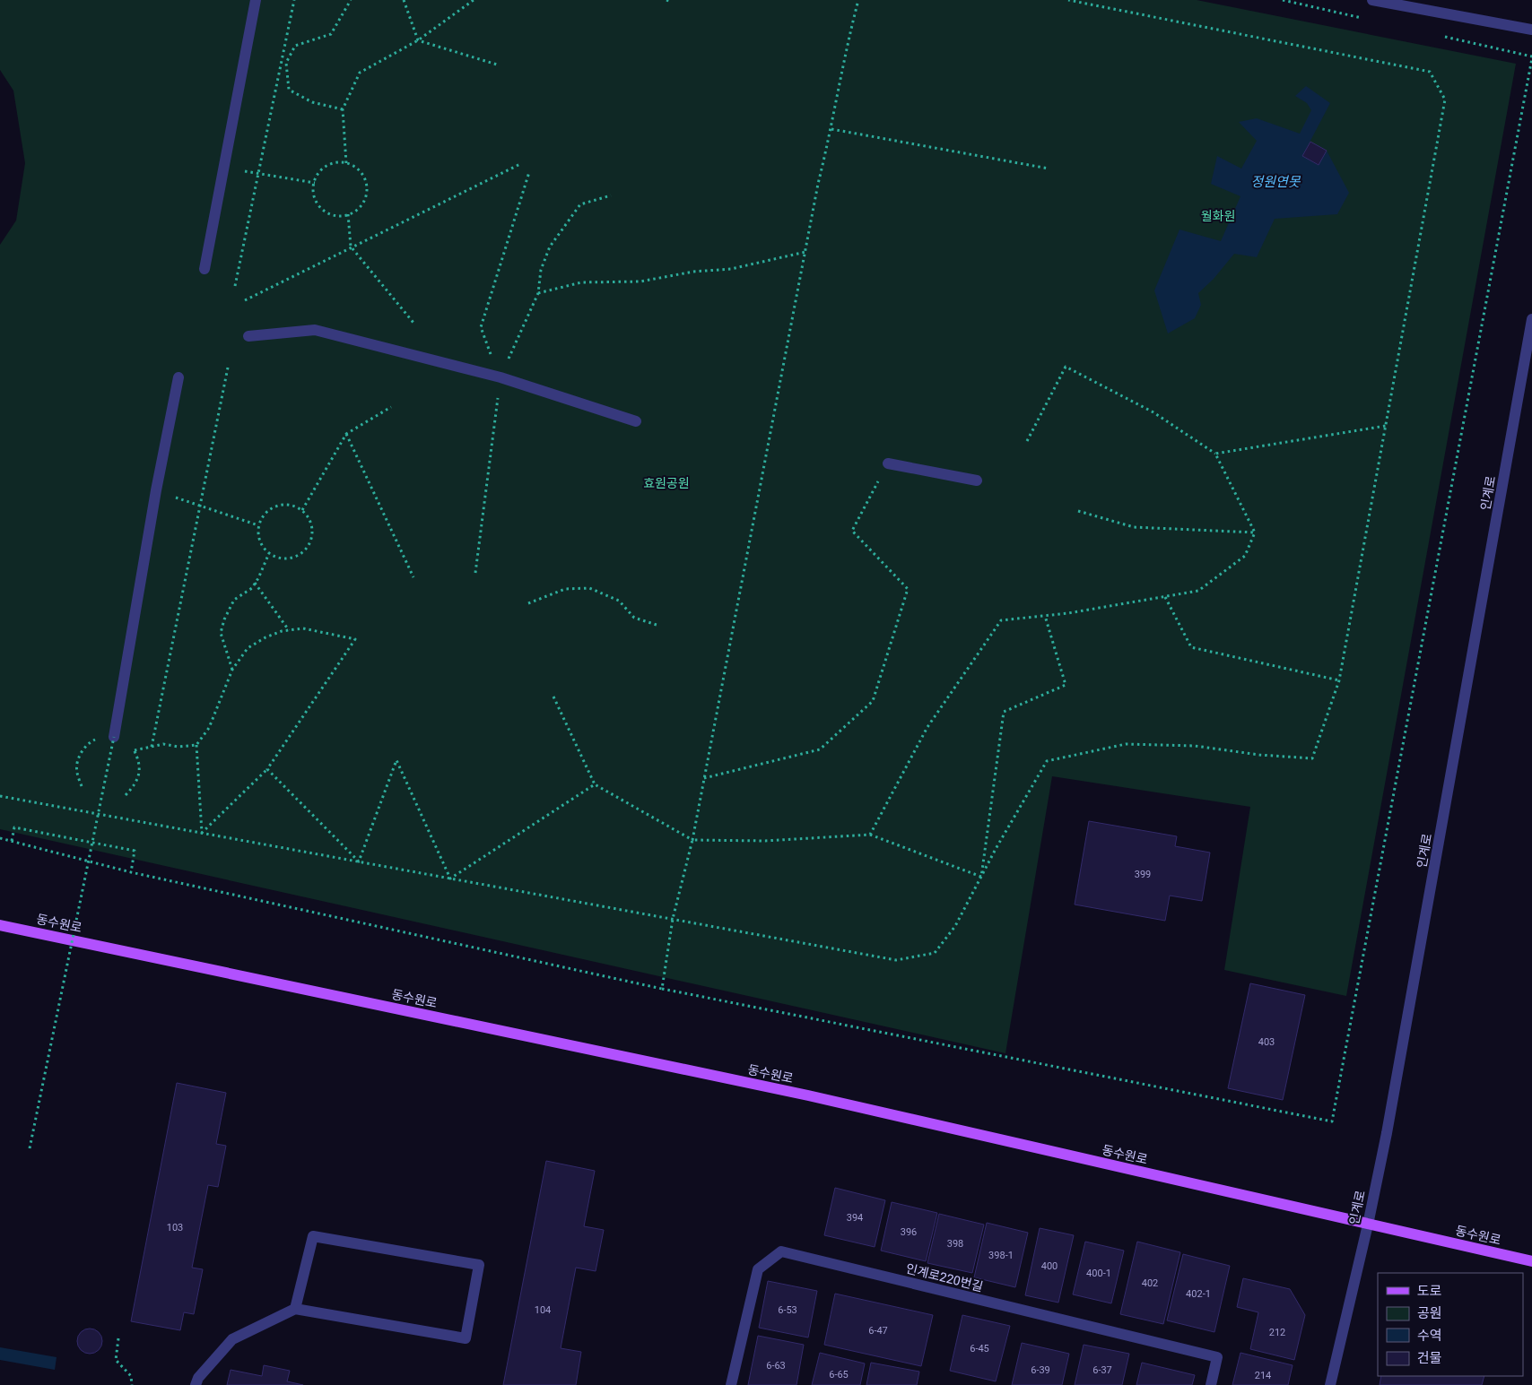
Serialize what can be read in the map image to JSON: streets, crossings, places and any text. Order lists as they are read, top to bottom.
{
  "streets": {
    "main road": ["동수원로"],
    "street": ["인계로", "인계로220번길"]
  },
  "crossings": [
    ["인계로", "동수원로"]
  ],
  "water": ["정원연못"],
  "parks": ["월화원", "효원공원"],
  "house_numbers": [
    "399",
    "403",
    "394",
    "103",
    "396",
    "398",
    "398-1",
    "400",
    "400-1",
    "402",
    "402-1",
    "104",
    "6-53",
    "6-47",
    "212",
    "6-45",
    "6-63",
    "6-39",
    "6-37",
    "6-65",
    "214"
  ],
  "legend": [
    "도로",
    "공원",
    "수역",
    "건물"
  ]
}
